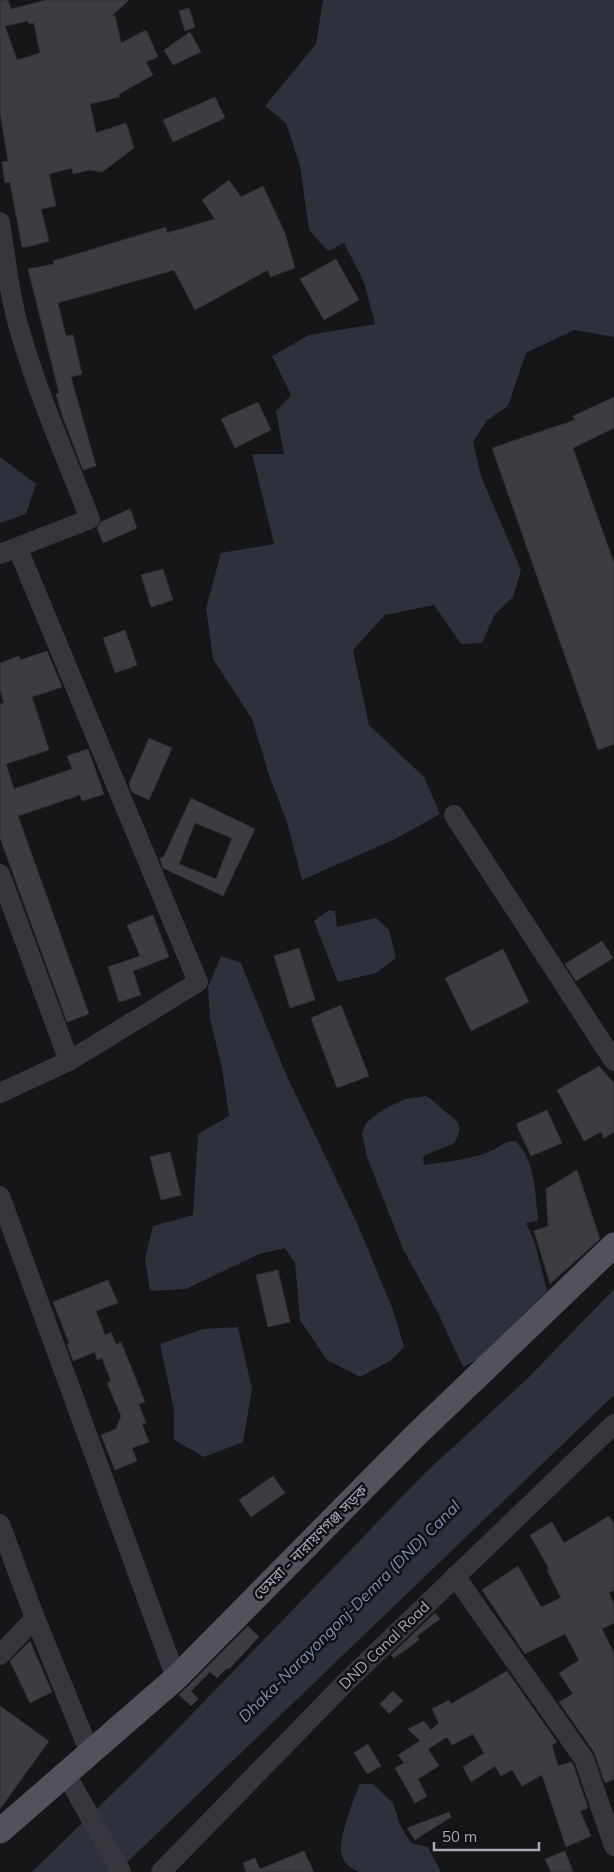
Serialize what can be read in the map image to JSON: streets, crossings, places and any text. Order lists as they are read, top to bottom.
{
  "streets": {
    "main road": ["ডেমরা - নারায়ণগঞ্জ সড়ক"],
    "street": ["DND Canal Road"]
  },
  "water": ["Dhaka-Narayongonj-Demra (DND) Canal"],
  "scale_bar": "50 m"
}
